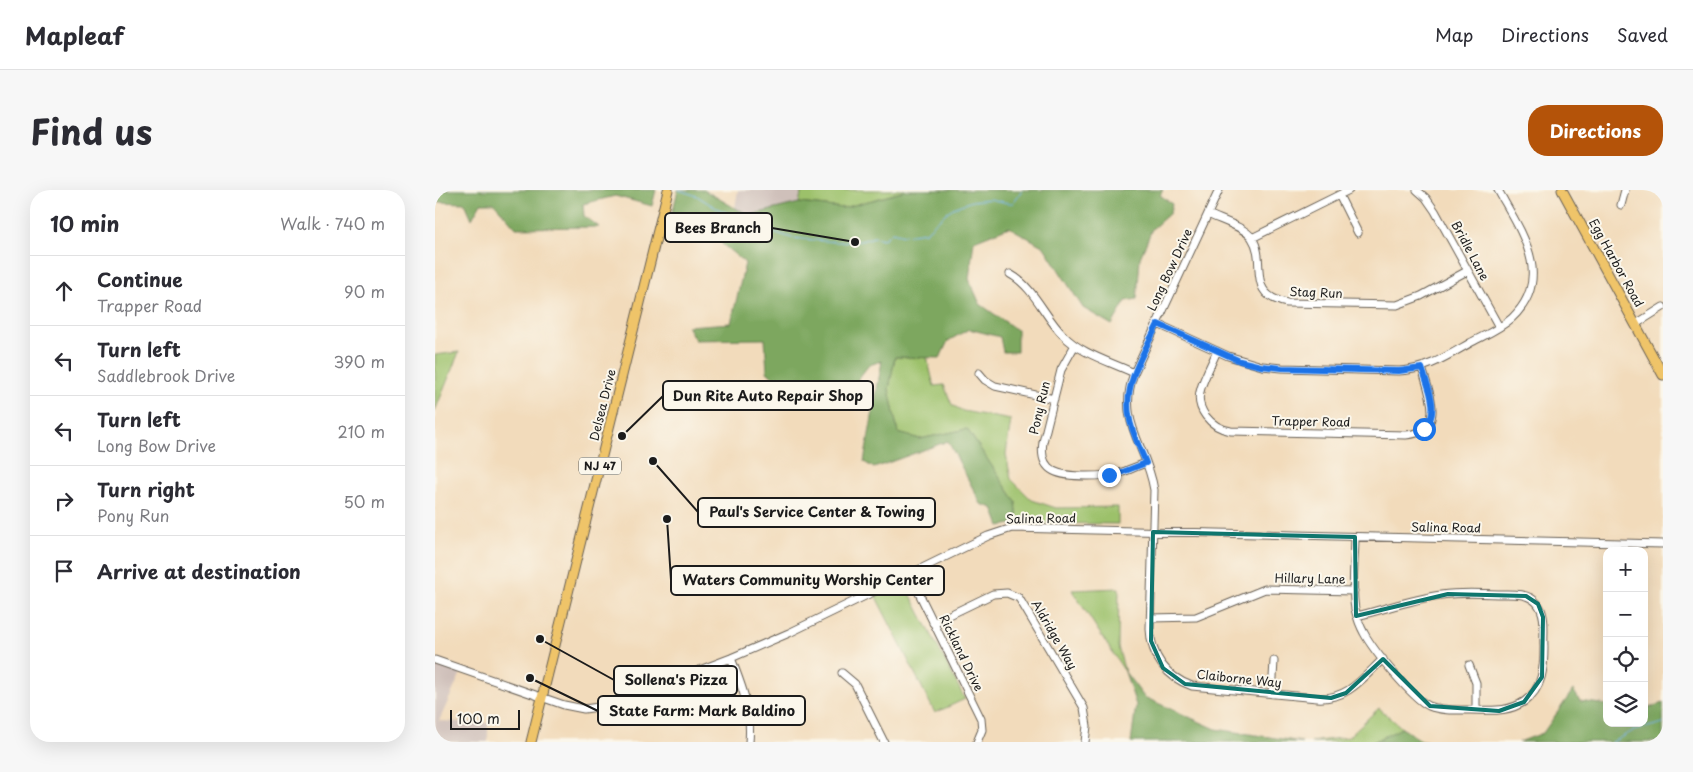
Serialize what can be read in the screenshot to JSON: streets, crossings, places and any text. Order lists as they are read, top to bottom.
{
  "streets": {
    "main road": ["Egg Harbor Road", "Delsea Drive", "NJ 47"],
    "street": [
      "Bridle Lane",
      "Long Bow Drive",
      "Stag Run",
      "Pony Run",
      "Trapper Road",
      "Salina Road",
      "Hillary Lane",
      "Aldridge Way",
      "Rickland Drive",
      "Claiborne Way"
    ]
  },
  "crossings": [
    ["Bridle Lane", "Stag Run"],
    ["Long Bow Drive", "Pony Run"],
    ["Long Bow Drive", "Salina Road"],
    ["Long Bow Drive", "Claiborne Way"],
    ["Delsea Drive", "Salina Road"],
    ["Salina Road", "Rickland Drive"],
    ["Salina Road", "Claiborne Way"],
    ["Hillary Lane", "Claiborne Way"],
    ["Aldridge Way", "Rickland Drive"]
  ],
  "places": [
    "Bees Branch",
    "Dun Rite Auto Repair Shop",
    "Paul's Service Center & Towing",
    "Waters Community Worship Center",
    "Sollena's Pizza",
    "State Farm: Mark Baldino"
  ],
  "scale_bar": "100 m",
  "page": {
    "header": "Mapleaf",
    "nav": ["Map", "Directions", "Saved"],
    "title": "Find us",
    "buttons": "Directions",
    "heading": ["10 min", "Walk · 740 m"],
    "list": [
      ["Continue", "Trapper Road", "90 m"],
      ["Turn left", "Saddlebrook Drive", "390 m"],
      ["Turn left", "Long Bow Drive", "210 m"],
      ["Turn right", "Pony Run", "50 m"],
      "Arrive at destination"
    ],
    "map_buttons": ["+", "−"],
    "scale": "100 m"
  }
}
